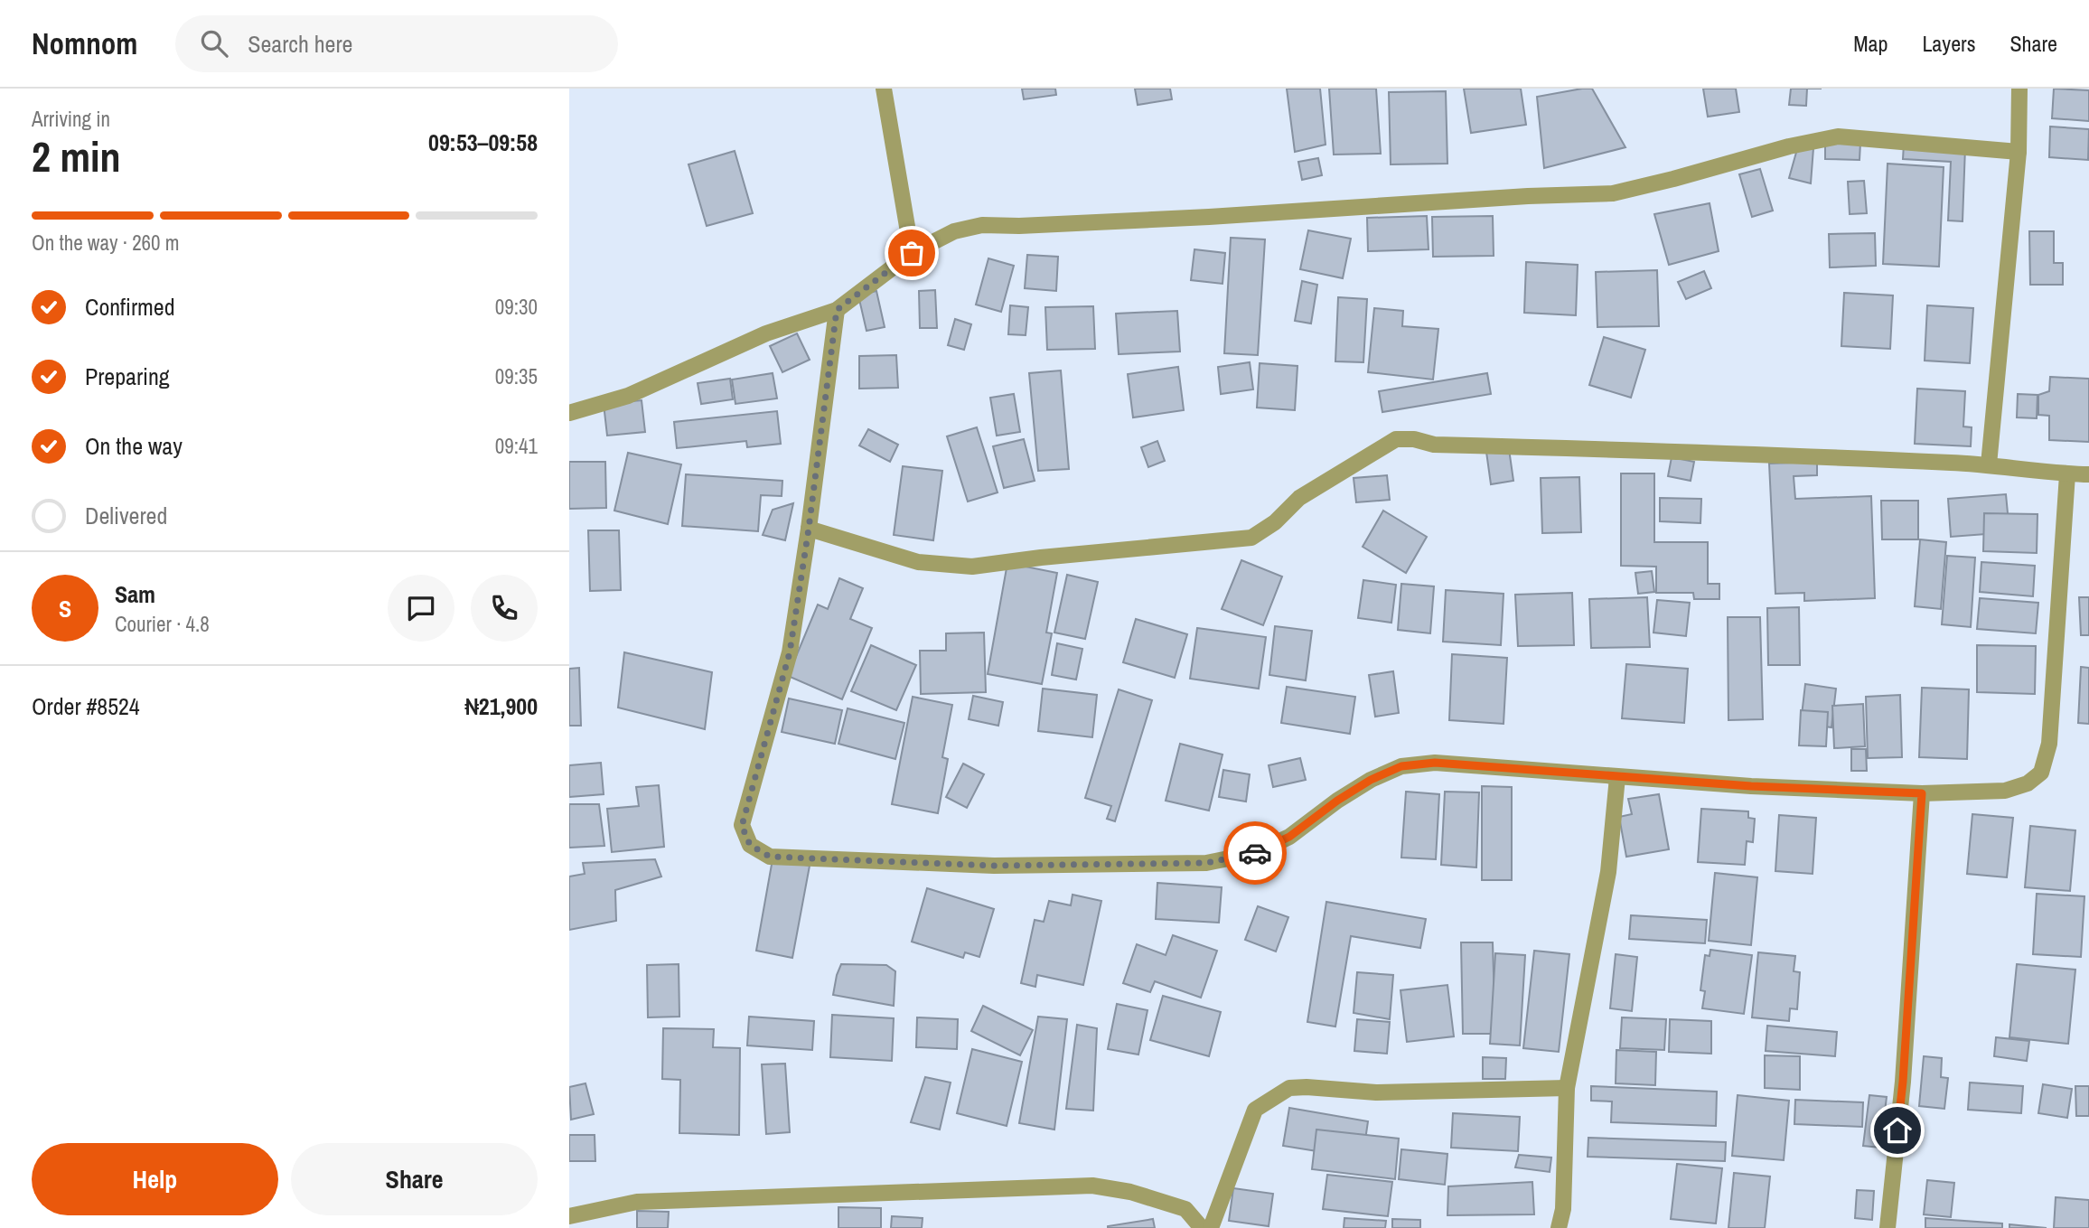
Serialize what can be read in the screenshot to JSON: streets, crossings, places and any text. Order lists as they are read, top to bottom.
{
  "page": {
    "header": "Nomnom",
    "search": "Search here",
    "nav": ["Map", "Layers", "Share"],
    "heading": ["2 min", "Arriving in", "09:53–09:58"],
    "panel": [
      "Sam",
      "Courier · 4.8",
      "Order #8524",
      "₦21,900"
    ],
    "bar": "On the way · 260 m",
    "list": [
      ["Confirmed", "09:30"],
      ["Preparing", "09:35"],
      ["On the way", "09:41"],
      "Delivered"
    ],
    "round": "S",
    "buttons": ["Help", "Share"]
  }
}
